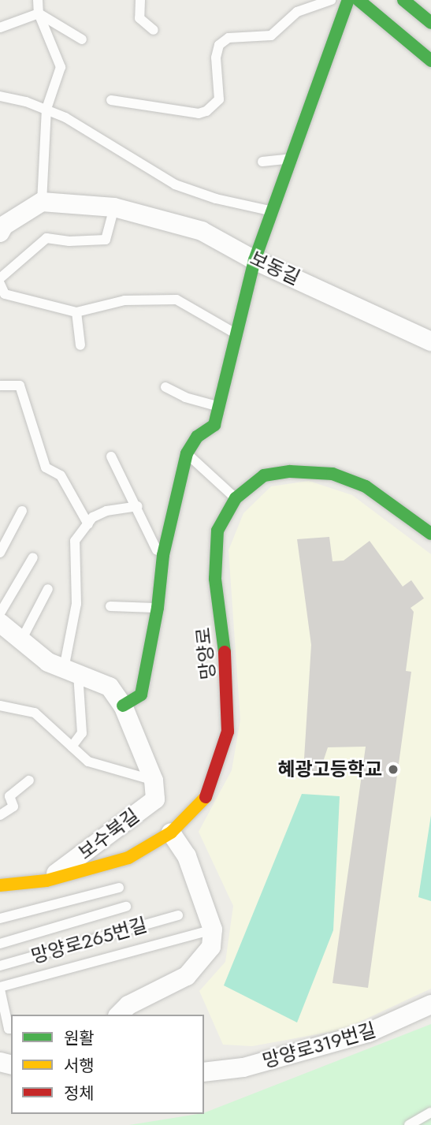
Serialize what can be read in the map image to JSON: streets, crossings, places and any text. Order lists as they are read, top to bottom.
{
  "streets": {
    "main road": ["망양로"],
    "street": ["보동길", "보수북길", "망양로319번길"],
    "lane": ["망양로265번길"]
  },
  "crossings": [
    ["망양로", "보수북길"]
  ],
  "places": ["혜광고등학교"],
  "legend": ["원활", "서행", "정체"]
}
